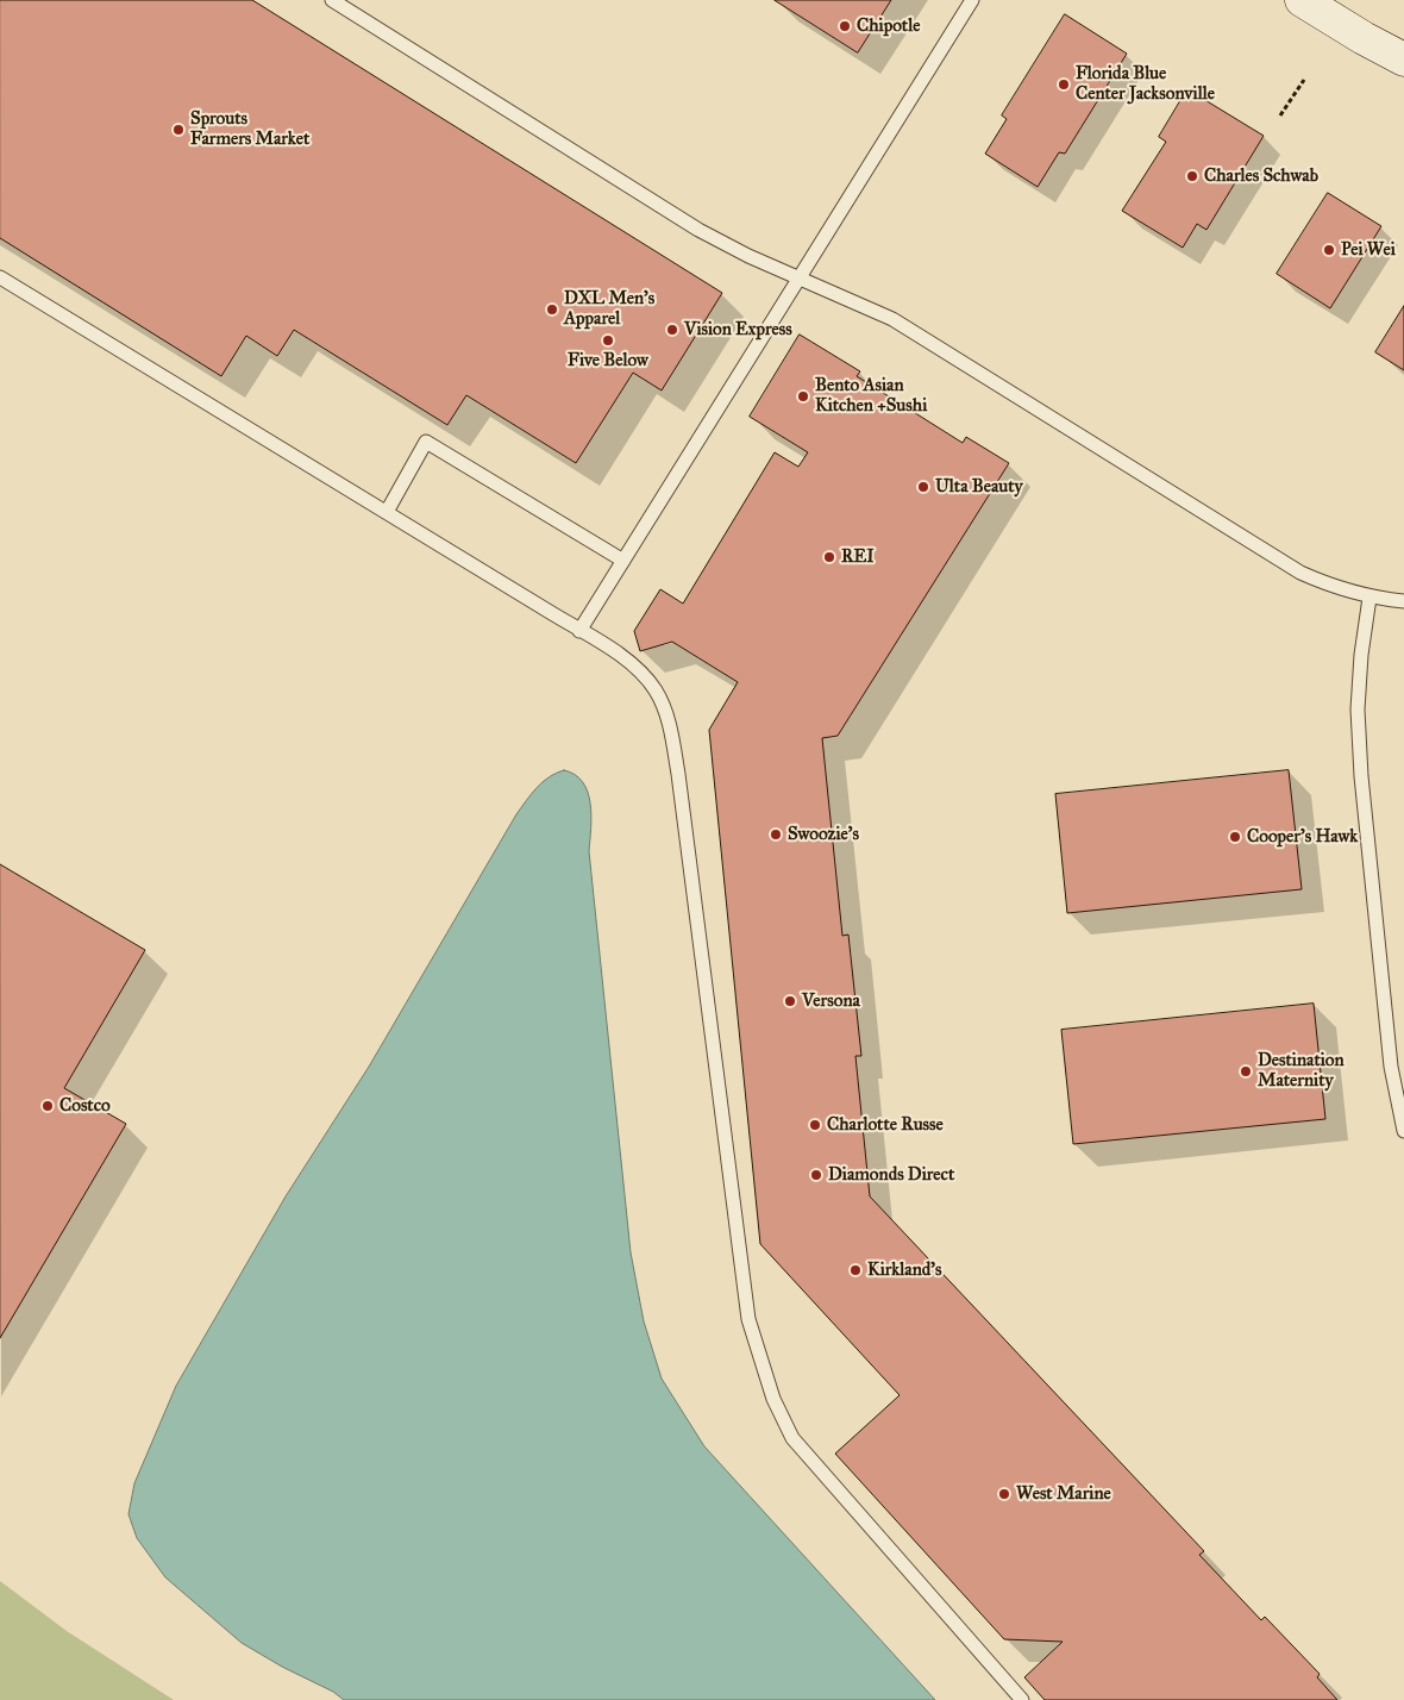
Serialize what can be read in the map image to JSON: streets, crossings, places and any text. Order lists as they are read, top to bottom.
{
  "places": [
    "Chipotle",
    "Florida Blue Center Jacksonville",
    "Sprouts Farmers Market",
    "Charles Schwab",
    "Pei Wei",
    "DXL Men's Apparel",
    "Vision Express",
    "Five Below",
    "Bento Asian Kitchen +Sushi",
    "Ulta Beauty",
    "REI",
    "Swoozie's",
    "Cooper's Hawk",
    "Versona",
    "Destination Maternity",
    "Costco",
    "Charlotte Russe",
    "Diamonds Direct",
    "Kirkland's",
    "West Marine"
  ]
}
